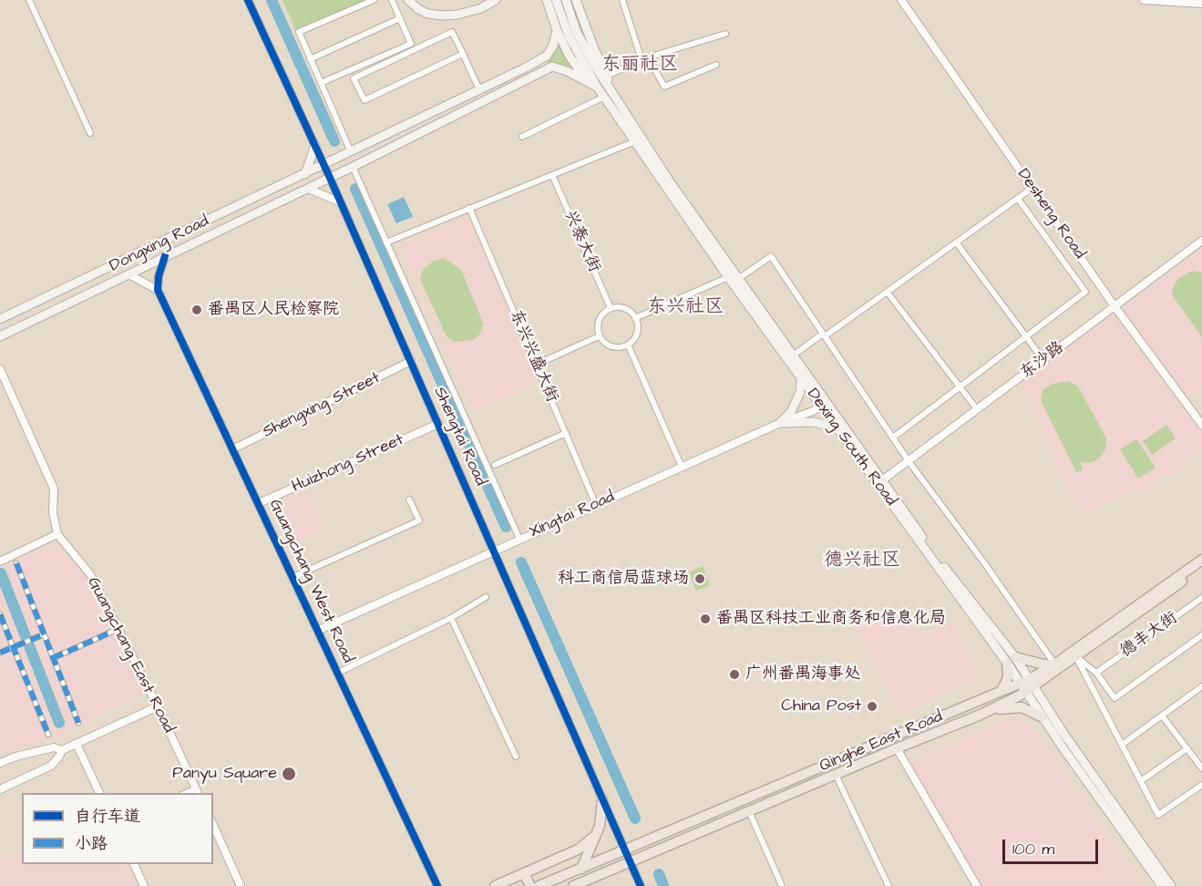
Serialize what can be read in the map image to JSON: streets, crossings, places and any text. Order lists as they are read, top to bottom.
{
  "streets": {
    "main road": ["Dongxing Road", "Dexing South Road", "Qinghe East Road"],
    "street": [
      "Desheng Road",
      "兴泰大街",
      "东兴兴盛大街",
      "东沙路",
      "Shengxing Street",
      "Shengtai Road",
      "Huizhong Street",
      "Xingtai Road",
      "Guangchang West Road",
      "德丰大街",
      "Guangchang East Road"
    ]
  },
  "crossings": [
    ["Desheng Road", "东沙路"],
    ["Dongxing Road", "Shengtai Road"],
    ["Dongxing Road", "Dexing South Road"],
    ["东兴兴盛大街", "Xingtai Road"],
    ["东沙路", "Dexing South Road"],
    ["Shengxing Street", "Shengtai Road"],
    ["Shengxing Street", "Guangchang West Road"],
    ["Shengtai Road", "Huizhong Street"],
    ["Shengtai Road", "Xingtai Road"],
    ["Shengtai Road", "Qinghe East Road"],
    ["Dexing South Road", "Xingtai Road"],
    ["Dexing South Road", "Qinghe East Road"],
    ["Huizhong Street", "Guangchang West Road"],
    ["Xingtai Road", "Guangchang West Road"]
  ],
  "districts": ["东丽社区", "东兴社区", "德兴社区"],
  "places": [
    "番禺区人民检察院",
    "科工商信局蓝球场",
    "番禺区科技工业商务和信息化局",
    "广州番禺海事处",
    "China Post",
    "Panyu Square"
  ],
  "legend": ["自行车道", "小路"],
  "scale_bar": "100 m"
}
